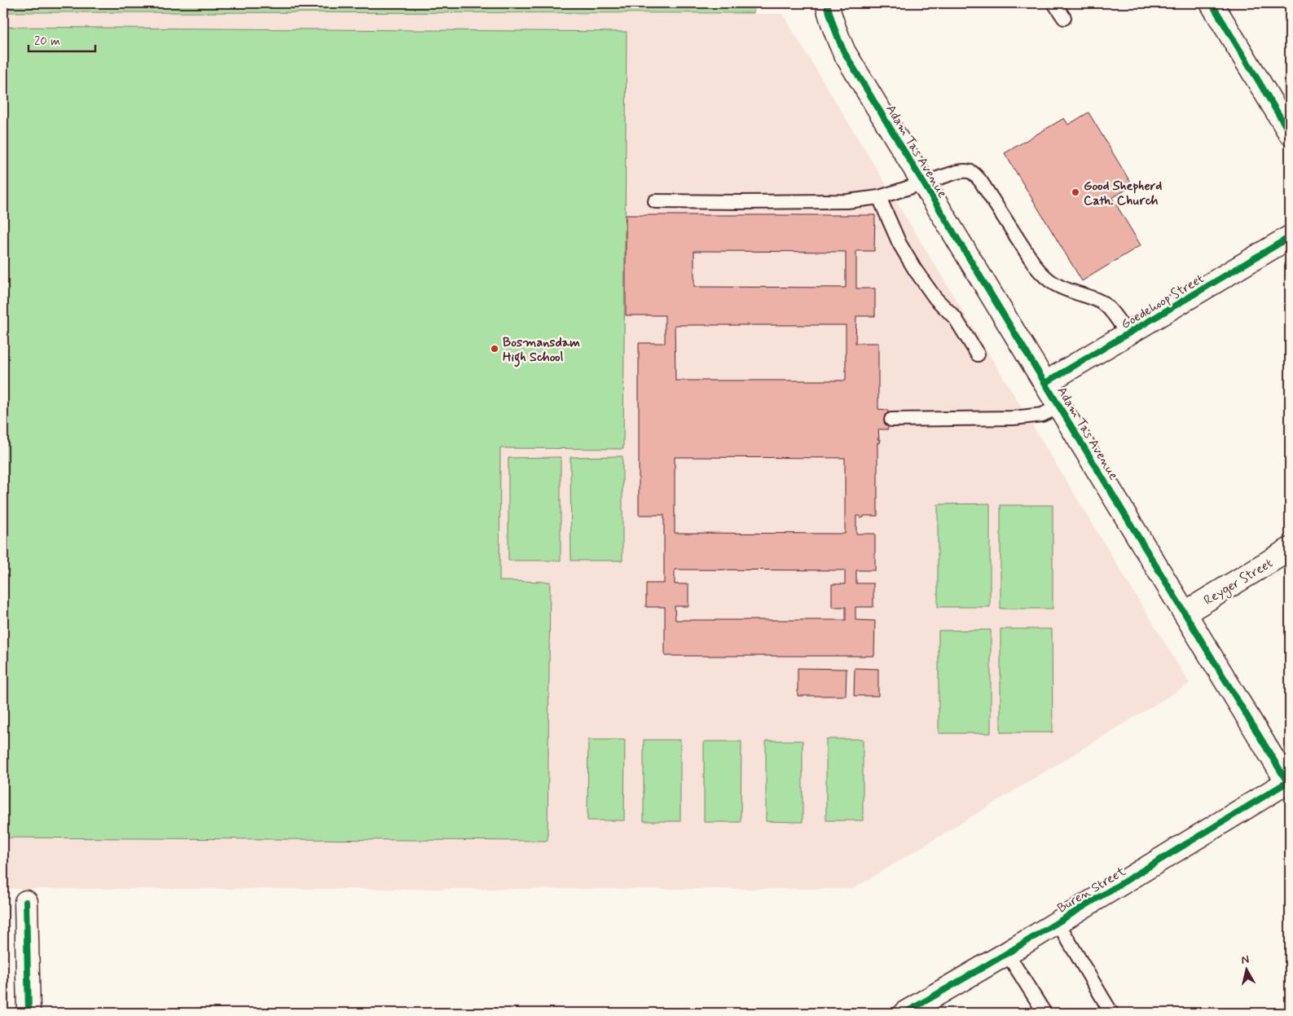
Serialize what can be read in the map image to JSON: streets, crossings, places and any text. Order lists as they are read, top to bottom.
{
  "streets": {
    "street": [
      "Adam Tas Avenue",
      "Goedehoop Street",
      "Reyger Street",
      "Buren Street"
    ]
  },
  "crossings": [
    ["Adam Tas Avenue", "Goedehoop Street"],
    ["Adam Tas Avenue", "Reyger Street"],
    ["Adam Tas Avenue", "Buren Street"]
  ],
  "places": ["Good Shepherd Cath. Church", "Bosmansdam High School"],
  "scale_bar": "20 m",
  "north": "top"
}
